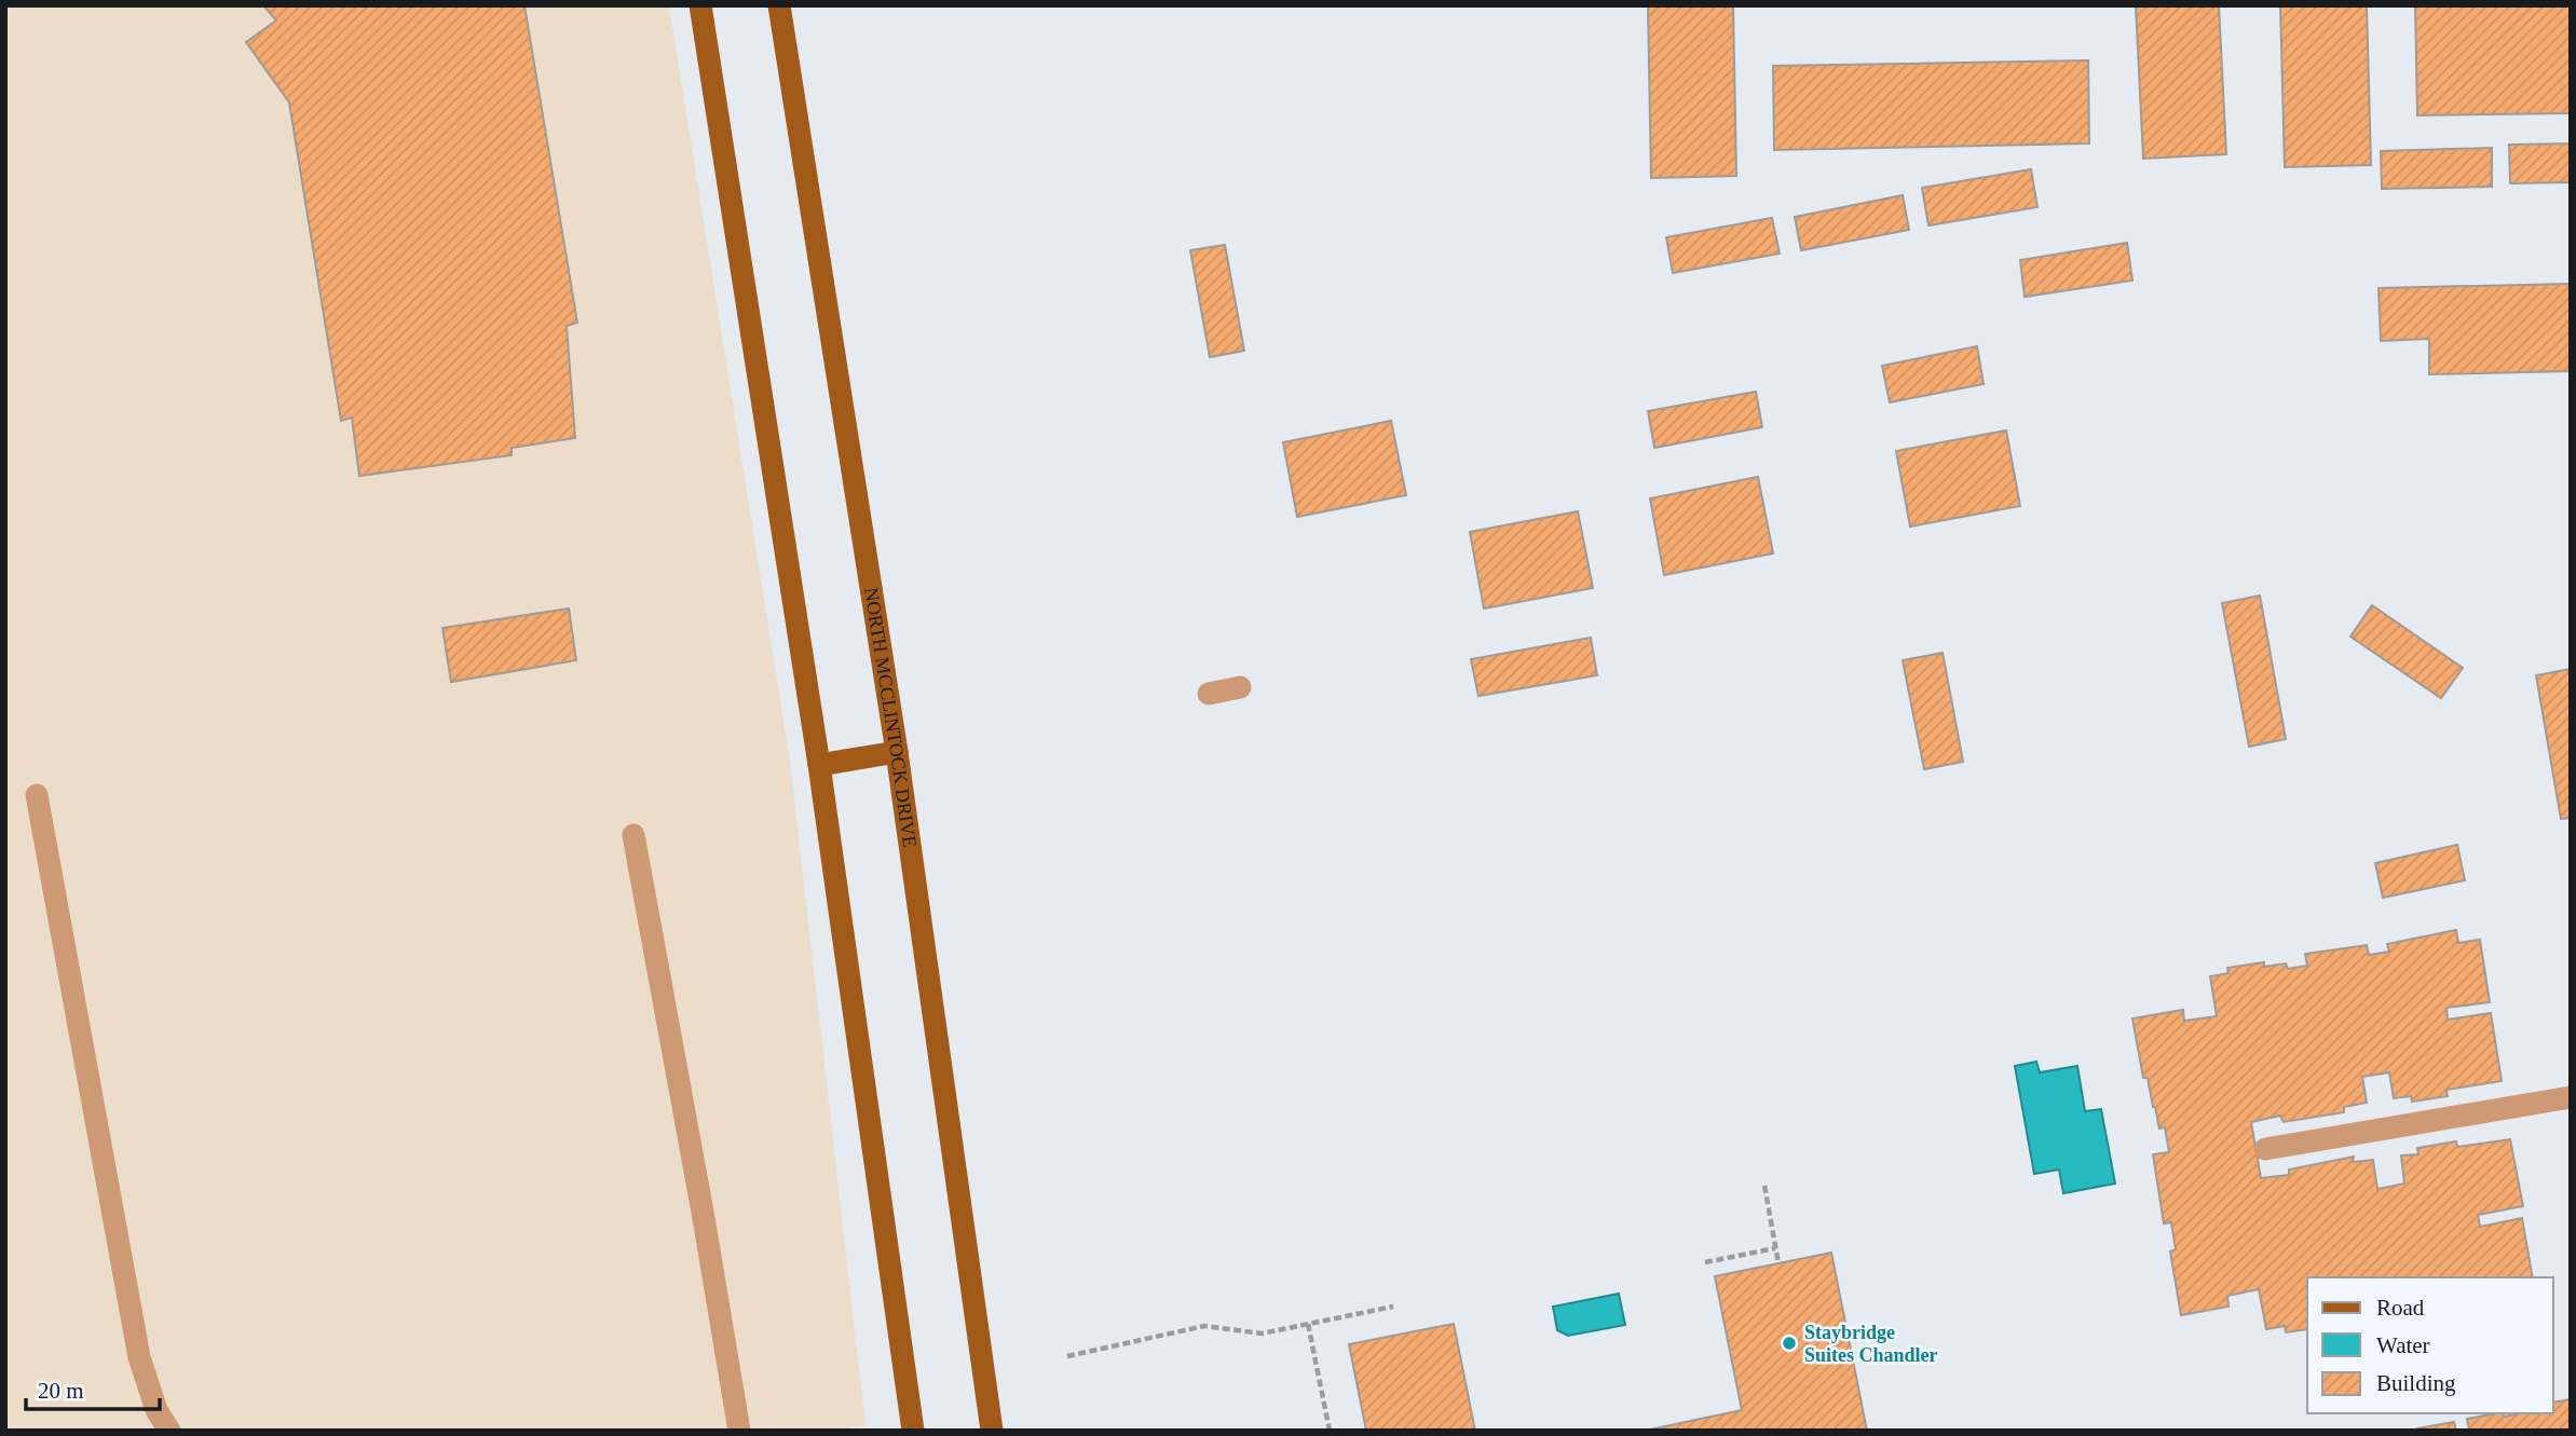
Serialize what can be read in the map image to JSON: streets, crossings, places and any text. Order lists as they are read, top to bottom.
{
  "streets": {
    "main road": ["NORTH MCCLINTOCK DRIVE"]
  },
  "places": ["Staybridge Suites Chandler"],
  "legend": ["Road", "Water", "Building"],
  "scale_bar": "20 m"
}
